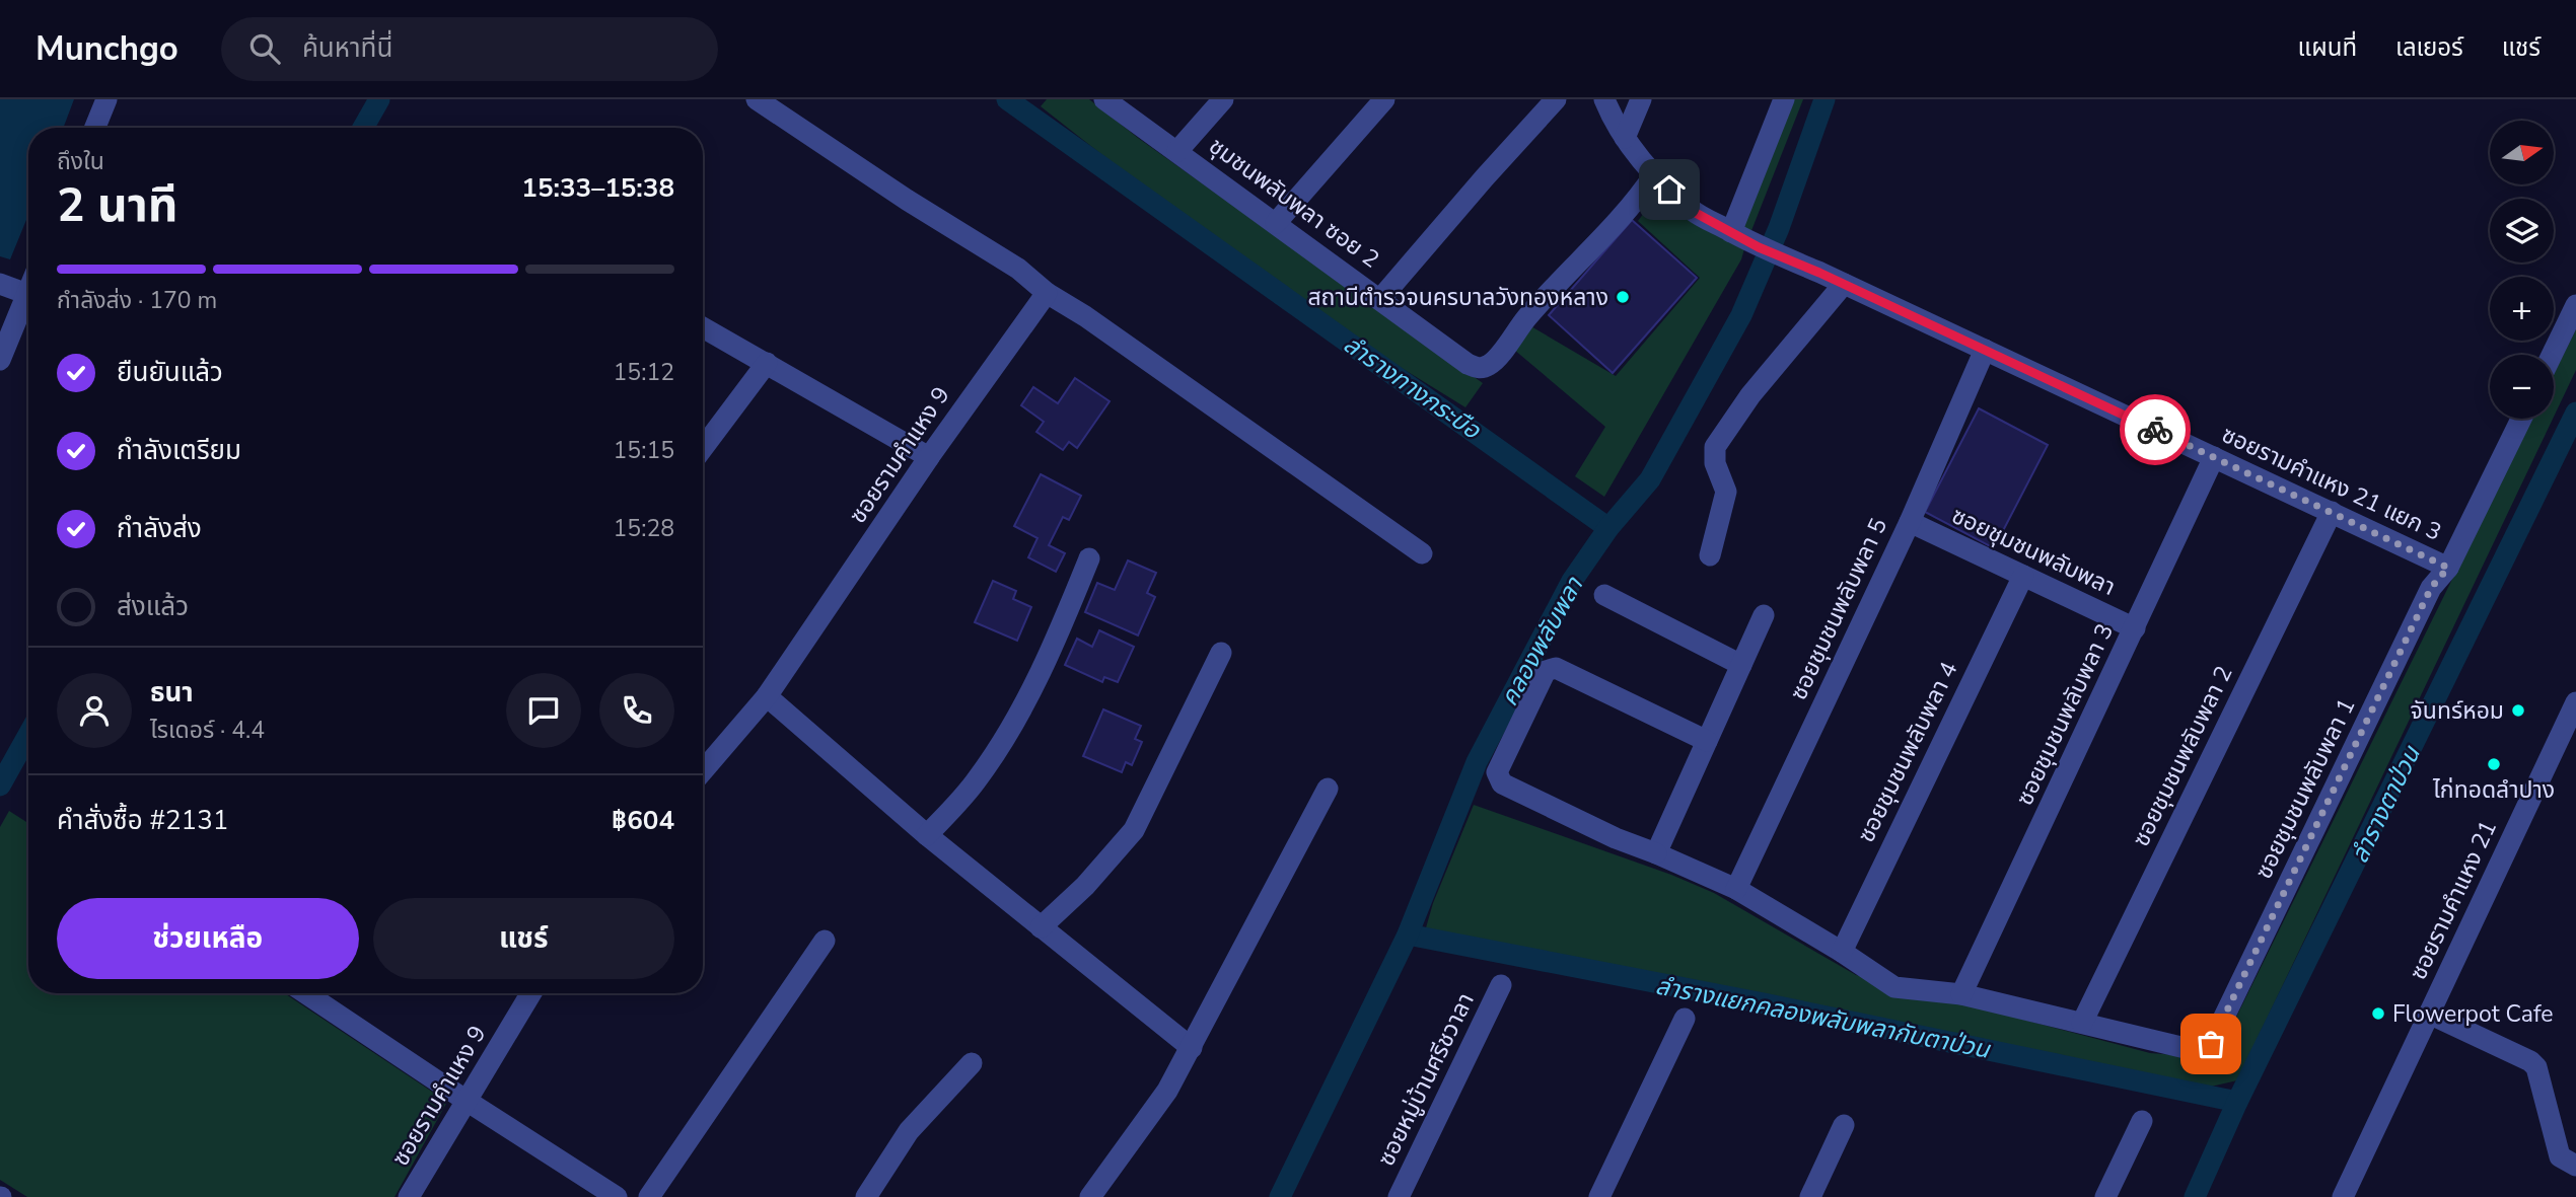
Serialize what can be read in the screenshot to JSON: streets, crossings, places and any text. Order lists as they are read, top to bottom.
{
  "streets": {
    "street": [
      "ชุมชนพลับพลา ซอย 2",
      "ซอยรามคำแหง 9",
      "ซอยรามคำแหง 21 แยก 3",
      "ซอยชุมชนพลับพลา",
      "ซอยชุมชนพลับพลา 5",
      "ซอยชุมชนพลับพลา 3",
      "ซอยชุมชนพลับพลา 4",
      "ซอยชุมชนพลับพลา 2",
      "ซอยชุมชนพลับพลา 1",
      "ซอยรามคำแหง 21",
      "ซอยหมู่บ้านศรีชวาลา"
    ]
  },
  "crossings": [
    ["ซอยรามคำแหง 21 แยก 3", "ซอยชุมชนพลับพลา 5"],
    ["ซอยรามคำแหง 21 แยก 3", "ซอยชุมชนพลับพลา 3"],
    ["ซอยรามคำแหง 21 แยก 3", "ซอยชุมชนพลับพลา 2"],
    ["ซอยรามคำแหง 21 แยก 3", "ซอยชุมชนพลับพลา 1"],
    ["ซอยชุมชนพลับพลา", "ซอยชุมชนพลับพลา 5"],
    ["ซอยชุมชนพลับพลา", "ซอยชุมชนพลับพลา 3"],
    ["ซอยชุมชนพลับพลา", "ซอยชุมชนพลับพลา 4"],
    ["ซอยชุมชนพลับพลา 2", "ซอยชุมชนพลับพลา 1"]
  ],
  "water": [
    "ลำรางทางกระบือ",
    "คลองพลับพลา",
    "ลำรางตาป่วน",
    "ลำรางแยกคลองพลับพลากับตาป่วน"
  ],
  "places": [
    "สถานีตำรวจนครบาลวังทองหลาง",
    "จันทร์หอม",
    "ไก่ทอดลำปาง",
    "Flowerpot Cafe"
  ],
  "north": "right",
  "page": {
    "header": "Munchgo",
    "search": "ค้นหาที่นี่",
    "nav": ["แผนที่", "เลเยอร์", "แชร์"],
    "map_buttons": ["+", "−"],
    "heading": ["2 นาที", "ถึงใน", "15:33–15:38"],
    "panel": [
      "ธนา",
      "ไรเดอร์ · 4.4",
      "คำสั่งซื้อ #2131",
      "฿604"
    ],
    "bar": "กำลังส่ง · 170 m",
    "list": [
      ["ยืนยันแล้ว", "15:12"],
      ["กำลังเตรียม", "15:15"],
      ["กำลังส่ง", "15:28"],
      "ส่งแล้ว"
    ],
    "buttons": ["ช่วยเหลือ", "แชร์"]
  }
}
